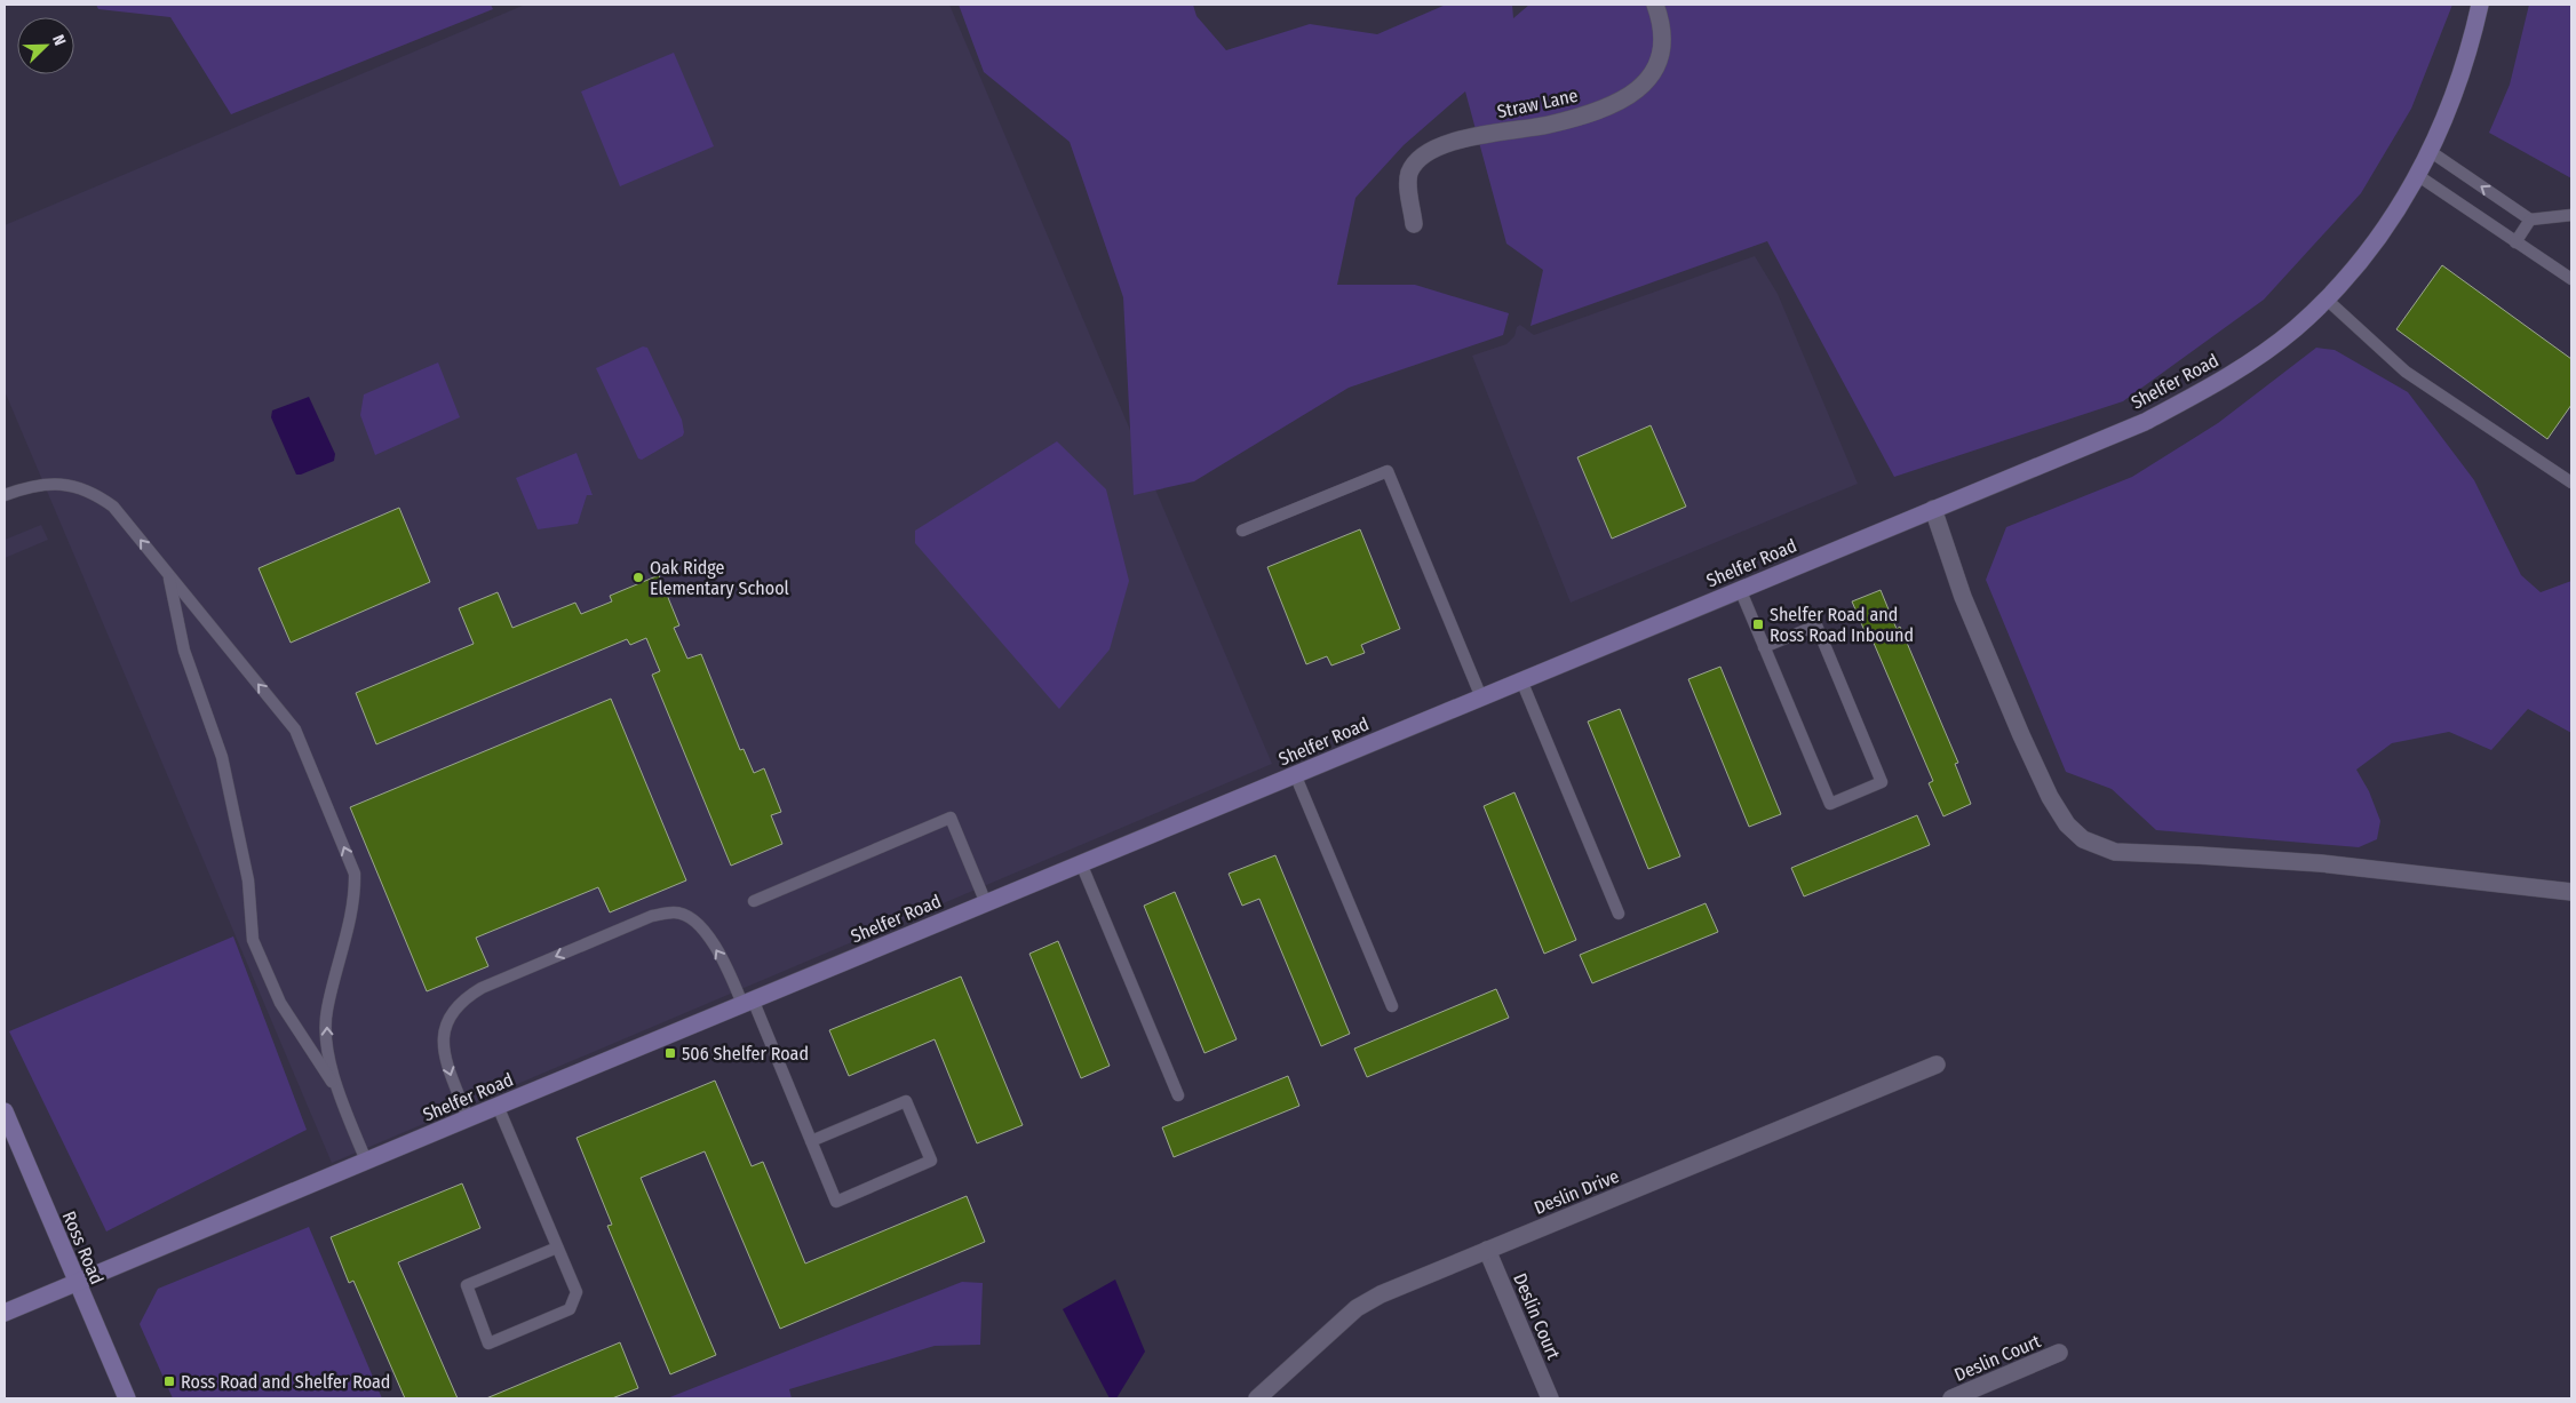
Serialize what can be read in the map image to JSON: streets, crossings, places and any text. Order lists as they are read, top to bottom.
{
  "streets": {
    "street": [
      "Straw Lane",
      "Shelfer Road",
      "Deslin Drive",
      "Ross Road",
      "Deslin Court"
    ]
  },
  "crossings": [
    ["Shelfer Road", "Ross Road"],
    ["Deslin Drive", "Deslin Court"]
  ],
  "places": {
    "other": ["Oak Ridge Elementary School"],
    "transit": ["Shelfer Road and Ross Road Inbound", "506 Shelfer Road", "Ross Road and Shelfer Road"]
  },
  "north": "top right"
}
